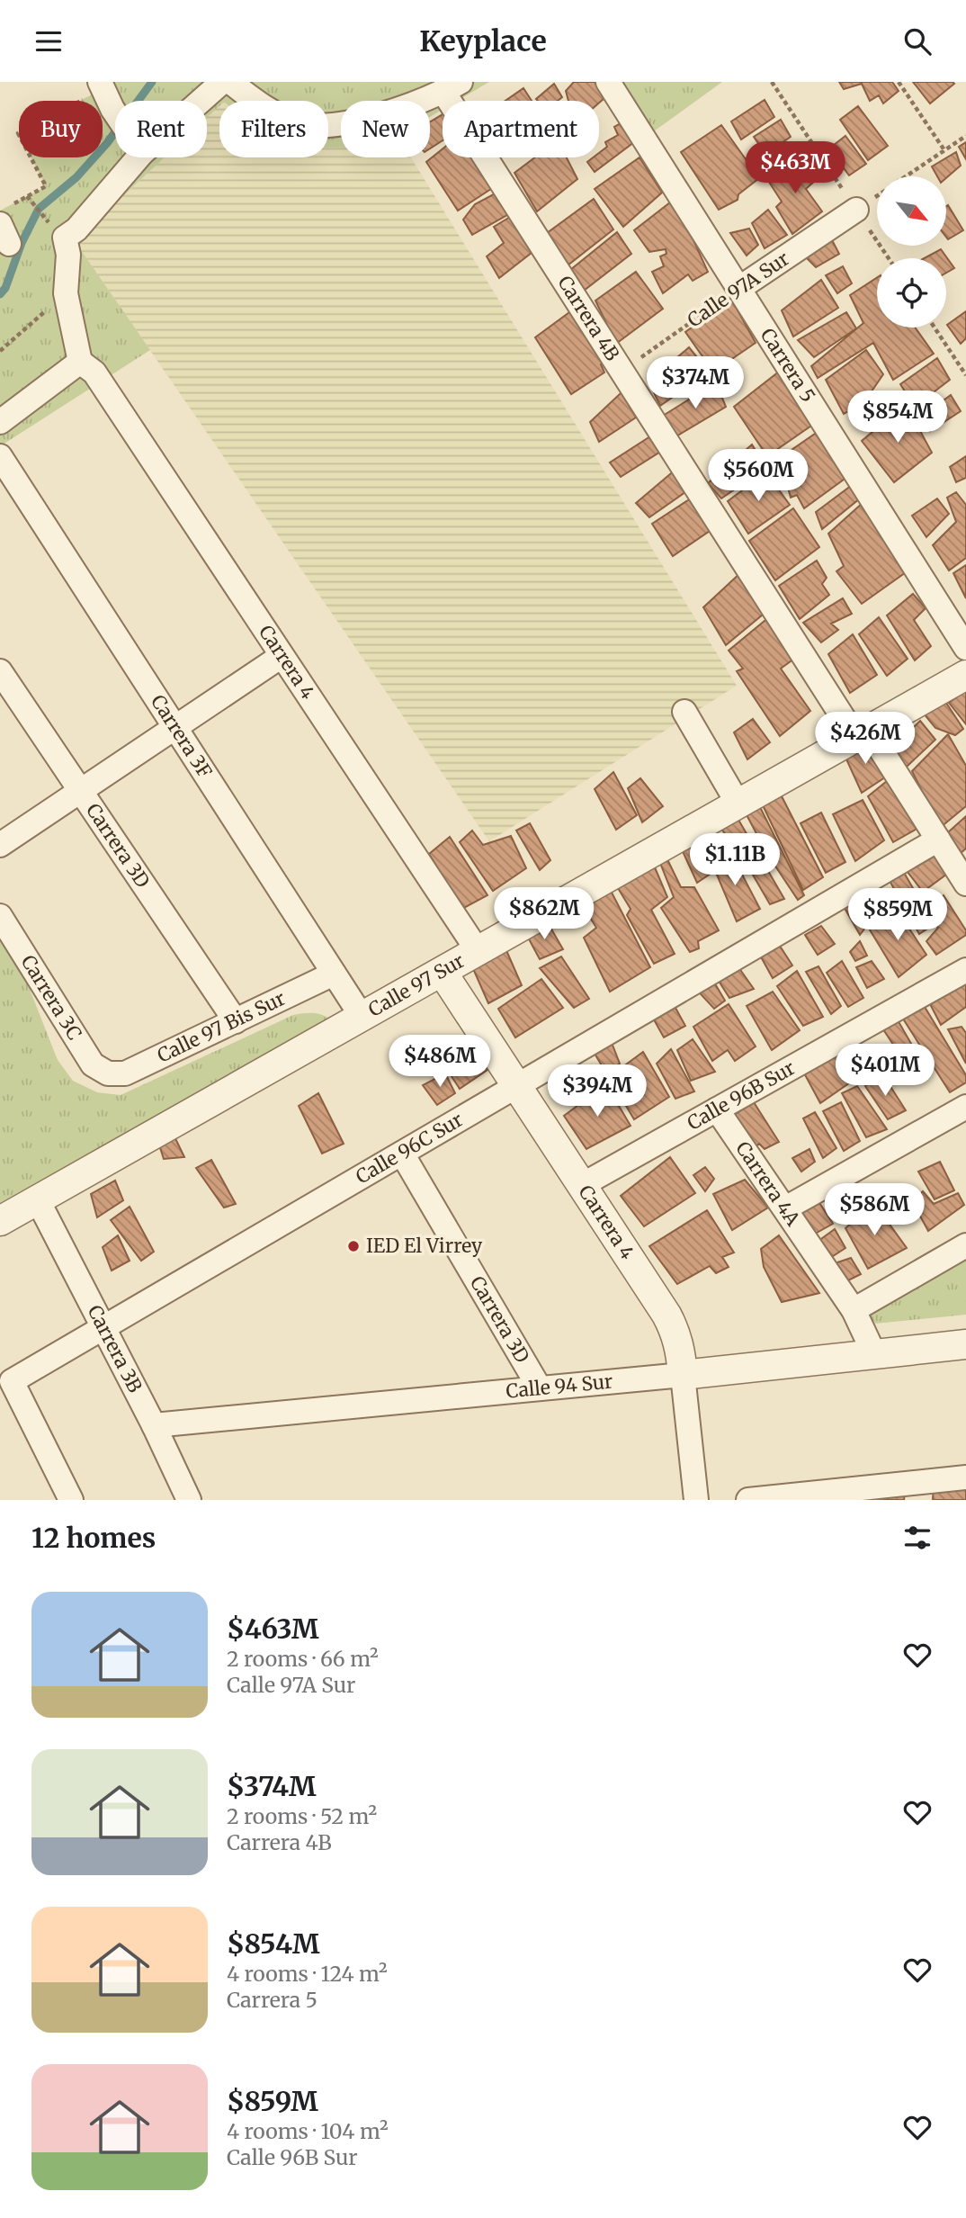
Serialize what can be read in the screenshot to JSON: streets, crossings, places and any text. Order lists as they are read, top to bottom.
{
  "streets": {
    "street": [
      "Calle 97A Sur",
      "Carrera 4B",
      "Carrera 5",
      "Carrera 4",
      "Carrera 3F",
      "Carrera 3D",
      "Calle 97 Sur",
      "Carrera 3C",
      "Calle 97 Bis Sur",
      "Calle 96B Sur",
      "Calle 96C Sur",
      "Carrera 4A",
      "Carrera 3B",
      "Calle 94 Sur"
    ]
  },
  "crossings": [
    ["Calle 97A Sur", "Carrera 4B"],
    ["Calle 97A Sur", "Carrera 5"],
    ["Carrera 4B", "Calle 97 Sur"],
    ["Carrera 4B", "Calle 96C Sur"],
    ["Carrera 4", "Calle 97 Sur"],
    ["Carrera 4", "Calle 96B Sur"],
    ["Carrera 4", "Calle 96C Sur"],
    ["Carrera 4", "Calle 94 Sur"],
    ["Carrera 3F", "Calle 97 Sur"],
    ["Carrera 3F", "Calle 97 Bis Sur"],
    ["Carrera 3D", "Calle 97 Bis Sur"],
    ["Carrera 3D", "Calle 96C Sur"],
    ["Carrera 3D", "Calle 94 Sur"],
    ["Calle 97 Sur", "Carrera 3B"],
    ["Carrera 3C", "Calle 97 Bis Sur"],
    ["Calle 96B Sur", "Carrera 4A"],
    ["Calle 96C Sur", "Carrera 3B"],
    ["Carrera 4A", "Calle 94 Sur"],
    ["Carrera 3B", "Calle 94 Sur"]
  ],
  "places": ["IED El Virrey"],
  "north": "bottom right",
  "page": {
    "header": "Keyplace",
    "chip": [
      "Buy",
      "Rent",
      "Filters",
      "New",
      "Apartment"
    ],
    "price": [
      "$463M",
      "$374M",
      "$854M",
      "$560M",
      "$426M",
      "$1.11B",
      "$862M",
      "$859M",
      "$486M",
      "$401M",
      "$394M",
      "$586M"
    ],
    "heading": "12 homes",
    "list": [
      {
        "name": "$463M",
        "note": "2 rooms · 66 m² · Calle 97A Sur"
      },
      {
        "name": "$374M",
        "note": "2 rooms · 52 m² · Carrera 4B"
      },
      {
        "name": "$854M",
        "note": "4 rooms · 124 m² · Carrera 5"
      },
      {
        "name": "$859M",
        "note": "4 rooms · 104 m² · Calle 96B Sur"
      }
    ]
  }
}
